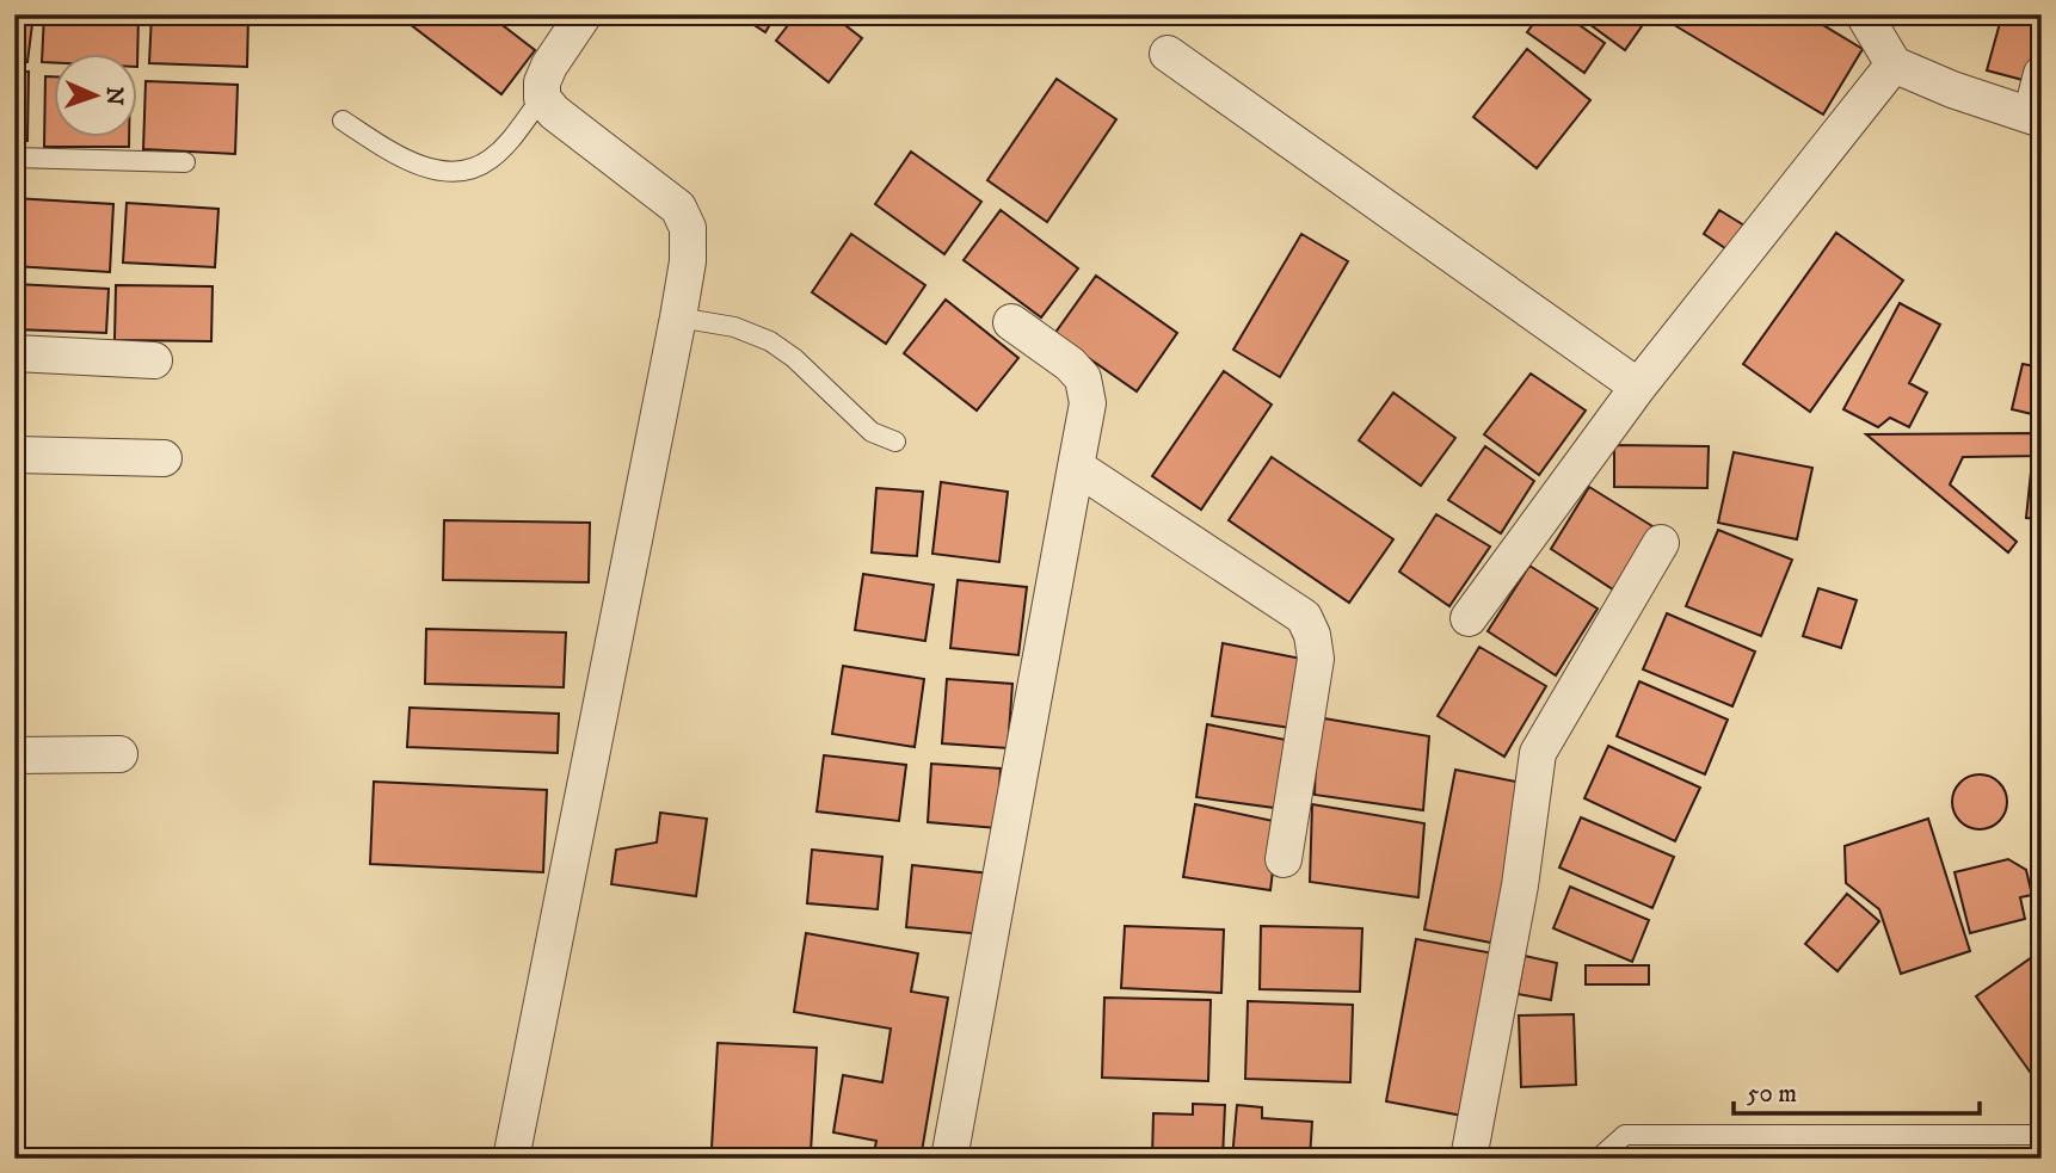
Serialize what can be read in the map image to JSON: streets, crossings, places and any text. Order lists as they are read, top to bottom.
{
  "scale_bar": "50 m",
  "north": "right"
}
